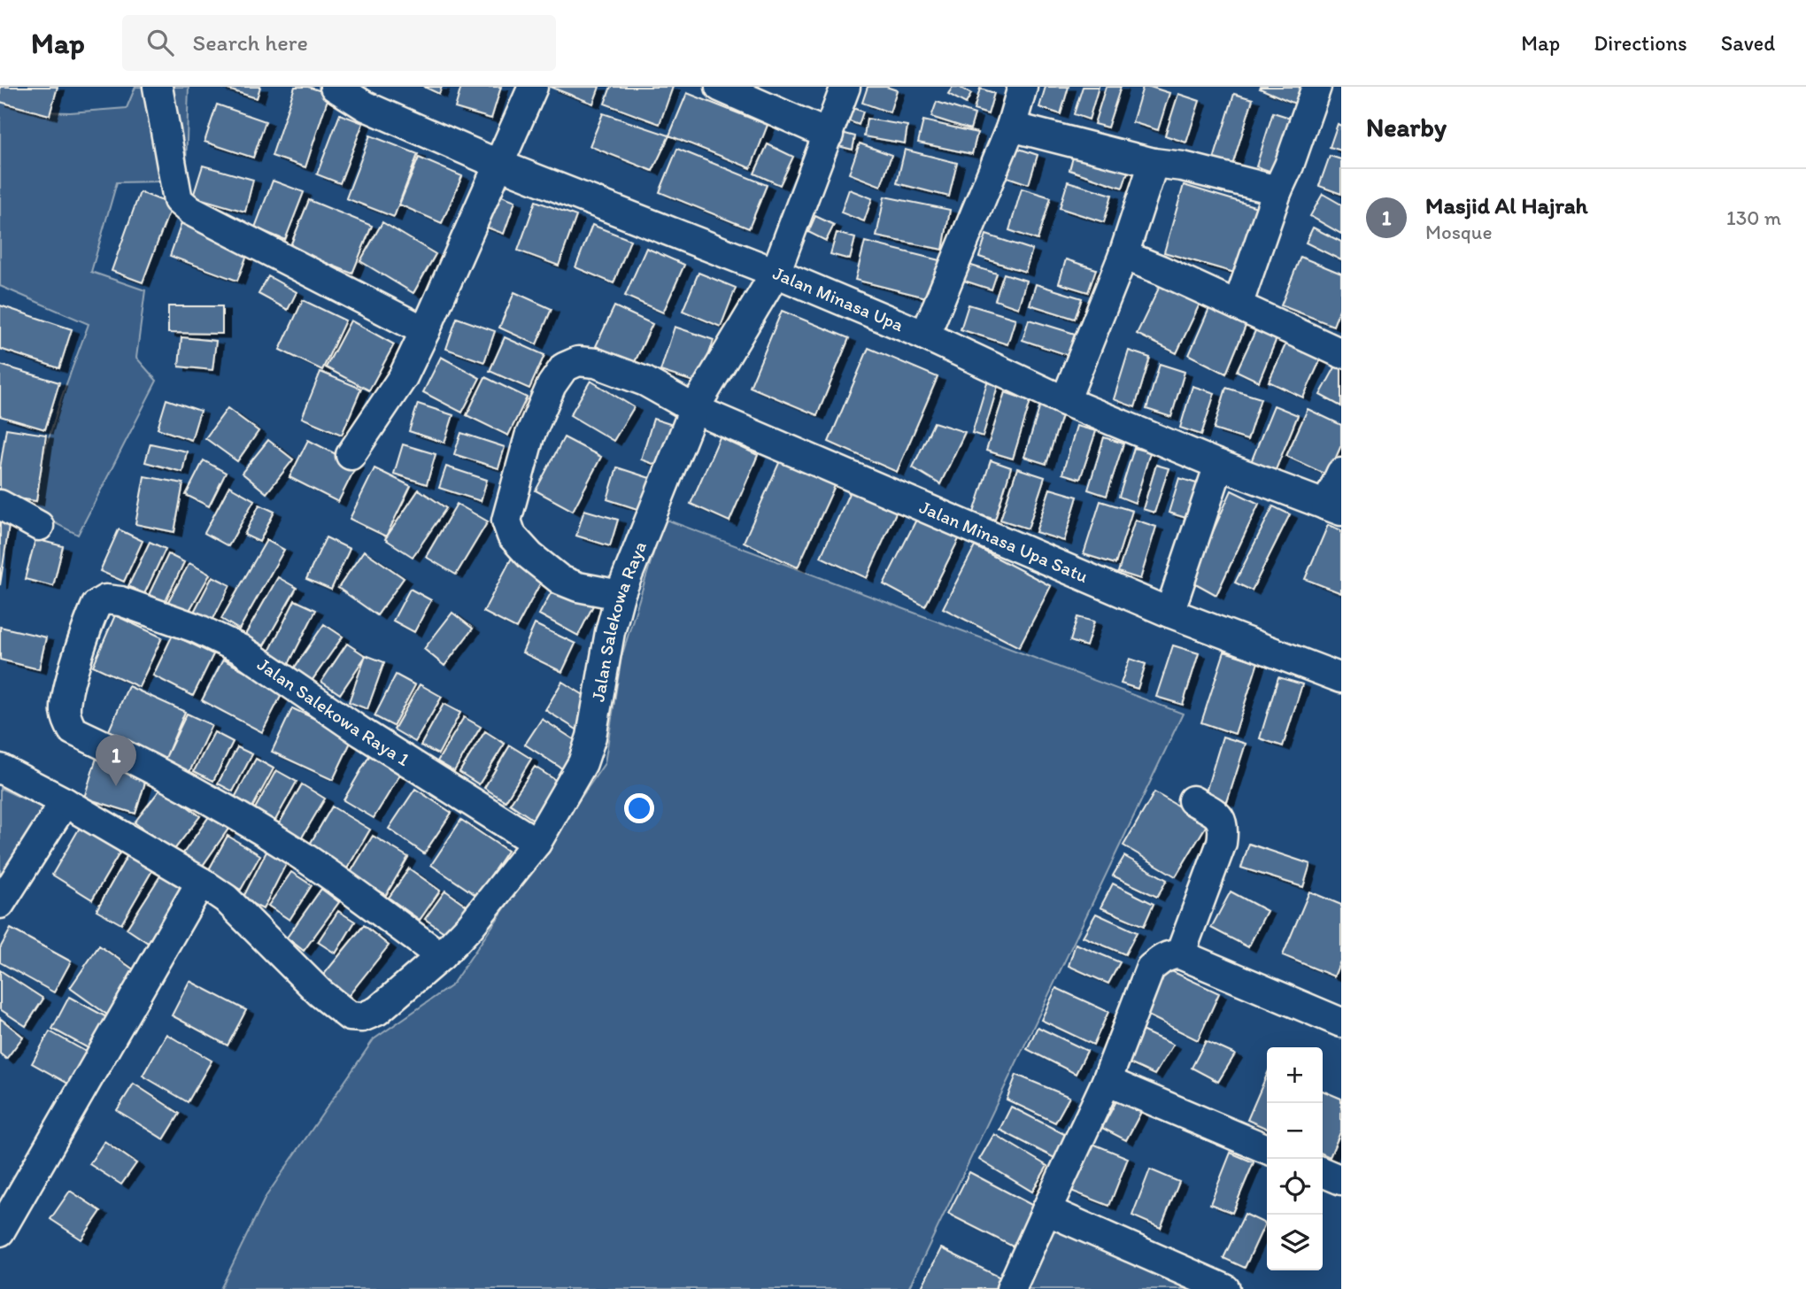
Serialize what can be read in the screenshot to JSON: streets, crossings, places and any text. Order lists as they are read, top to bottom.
{
  "streets": {
    "street": [
      "Jalan Minasa Upa",
      "Jalan Minasa Upa Satu",
      "Jalan Salekowa Raya",
      "Jalan Salekowa Raya 1"
    ]
  },
  "crossings": [
    ["Jalan Minasa Upa", "Jalan Salekowa Raya"],
    ["Jalan Minasa Upa Satu", "Jalan Salekowa Raya"],
    ["Jalan Salekowa Raya", "Jalan Salekowa Raya 1"]
  ],
  "page": {
    "header": "Map",
    "search": "Search here",
    "nav": ["Map", "Directions", "Saved"],
    "heading": "Nearby",
    "list": [
      {
        "mark": "1",
        "name": "Masjid Al Hajrah",
        "note": "Mosque",
        "value": "130 m"
      }
    ],
    "pins": "1",
    "map_buttons": ["+", "−"]
  }
}
